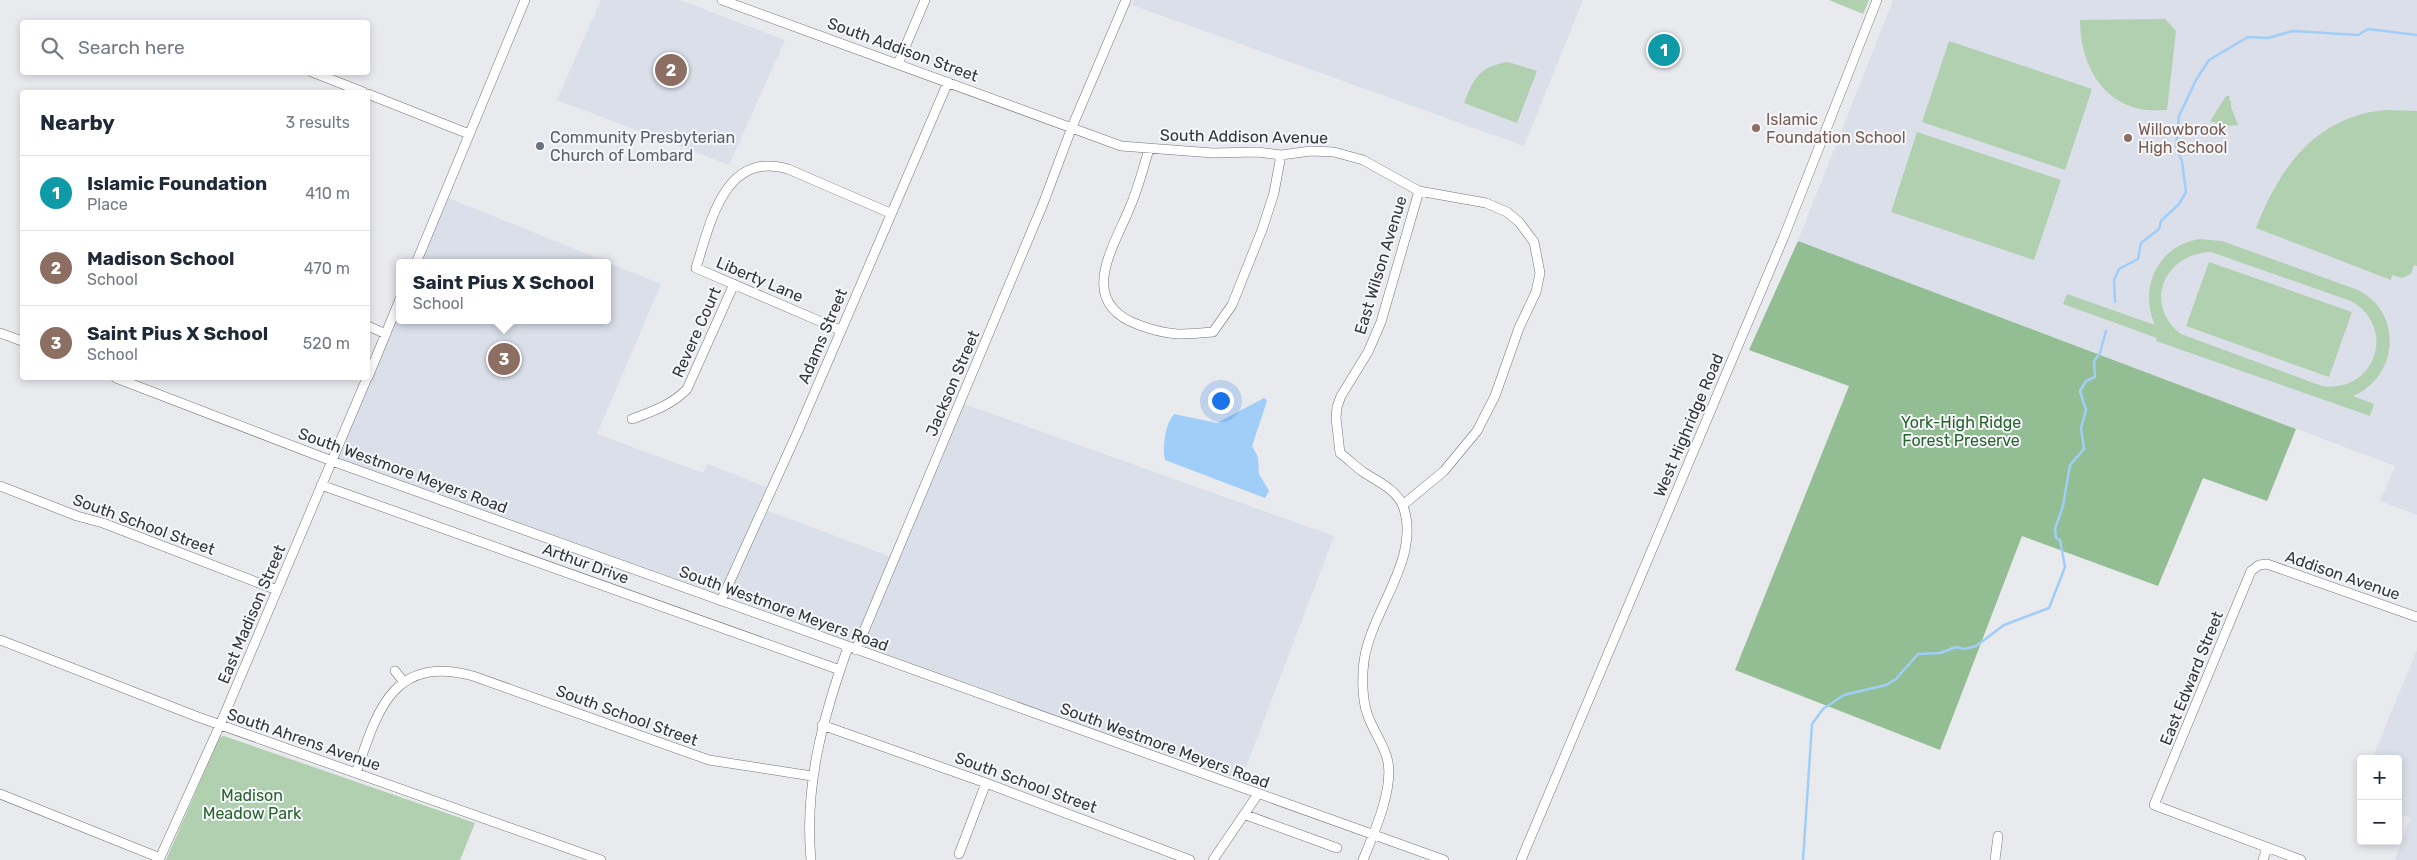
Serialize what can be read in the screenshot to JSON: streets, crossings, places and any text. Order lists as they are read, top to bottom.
{
  "streets": {
    "street": [
      "South Addison Street",
      "South Addison Avenue",
      "East Wilson Avenue",
      "Liberty Lane",
      "Revere Court",
      "Adams Street",
      "Jackson Street",
      "West Highridge Road",
      "South Westmore Meyers Road",
      "South School Street",
      "Arthur Drive",
      "Addison Avenue",
      "East Madison Street",
      "East Edward Street",
      "South Ahrens Avenue"
    ]
  },
  "crossings": [
    ["South Addison Street", "South Addison Avenue"],
    ["South Addison Street", "Adams Street"],
    ["South Addison Street", "Jackson Street"],
    ["South Addison Avenue", "East Wilson Avenue"],
    ["South Addison Avenue", "Jackson Street"],
    ["Liberty Lane", "Revere Court"],
    ["Liberty Lane", "Adams Street"],
    ["Adams Street", "South Westmore Meyers Road"],
    ["Jackson Street", "South Westmore Meyers Road"],
    ["Jackson Street", "South School Street"],
    ["Jackson Street", "Arthur Drive"],
    ["South Westmore Meyers Road", "East Madison Street"],
    ["South School Street", "East Madison Street"],
    ["Arthur Drive", "East Madison Street"],
    ["Addison Avenue", "East Edward Street"],
    ["East Madison Street", "South Ahrens Avenue"]
  ],
  "parks": ["York-High Ridge Forest Preserve", "Madison Meadow Park"],
  "places": ["Islamic Foundation School", "Willowbrook High School", "Community Presbyterian Church of Lombard"],
  "page": {
    "search": "Search here",
    "pins": ["1", "2", "3"],
    "heading": ["Nearby", "3 results"],
    "list": [
      {
        "mark": "1",
        "name": "Islamic Foundation",
        "note": "Place",
        "value": "410 m"
      },
      {
        "mark": "2",
        "name": "Madison School",
        "note": "School",
        "value": "470 m"
      },
      {
        "mark": "3",
        "name": "Saint Pius X School",
        "note": "School",
        "value": "520 m"
      }
    ],
    "popup": ["Saint Pius X School", "School"],
    "map_buttons": ["+", "−"]
  }
}
